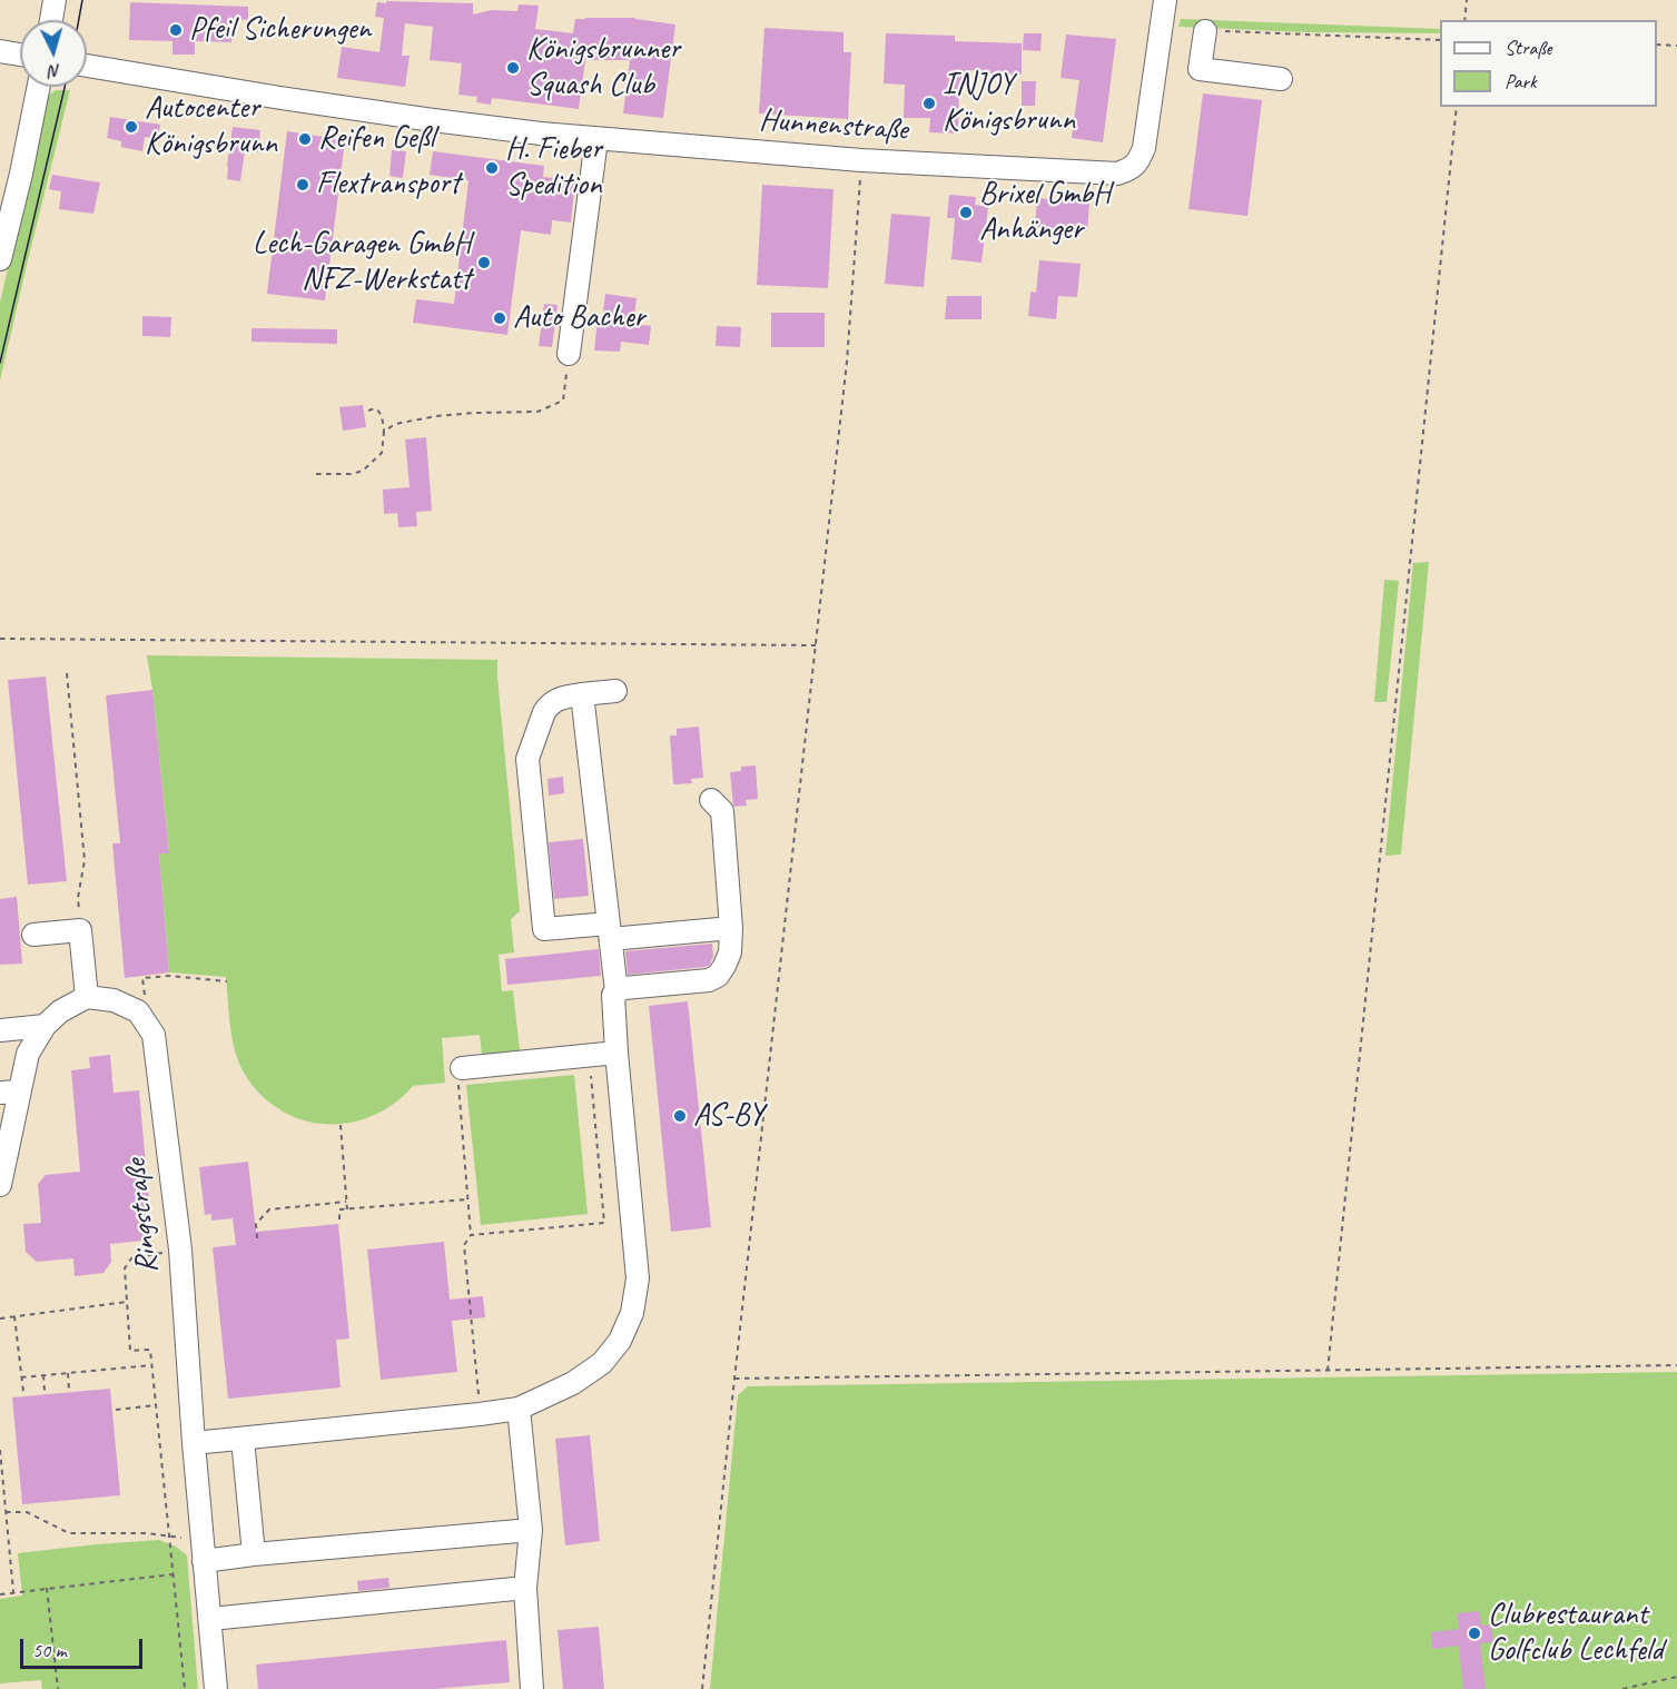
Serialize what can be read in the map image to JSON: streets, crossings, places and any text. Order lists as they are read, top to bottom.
{
  "streets": {
    "street": ["Hunnenstraße", "Ringstraße"]
  },
  "places": [
    "Pfeil Sicherungen",
    "Königsbrunner Squash Club",
    "INJOY Königsbrunn",
    "Autocenter Königsbrunn",
    "Reifen Geßl",
    "H. Fieber Spedition",
    "Flextransport",
    "Brixel GmbH Anhänger",
    "Lech-Garagen GmbH NFZ-Werkstatt",
    "Auto Bacher",
    "AS-BY",
    "Clubrestaurant Golfclub Lechfeld"
  ],
  "legend": ["Straße", "Park"],
  "scale_bar": "50 m",
  "north": "bottom"
}
